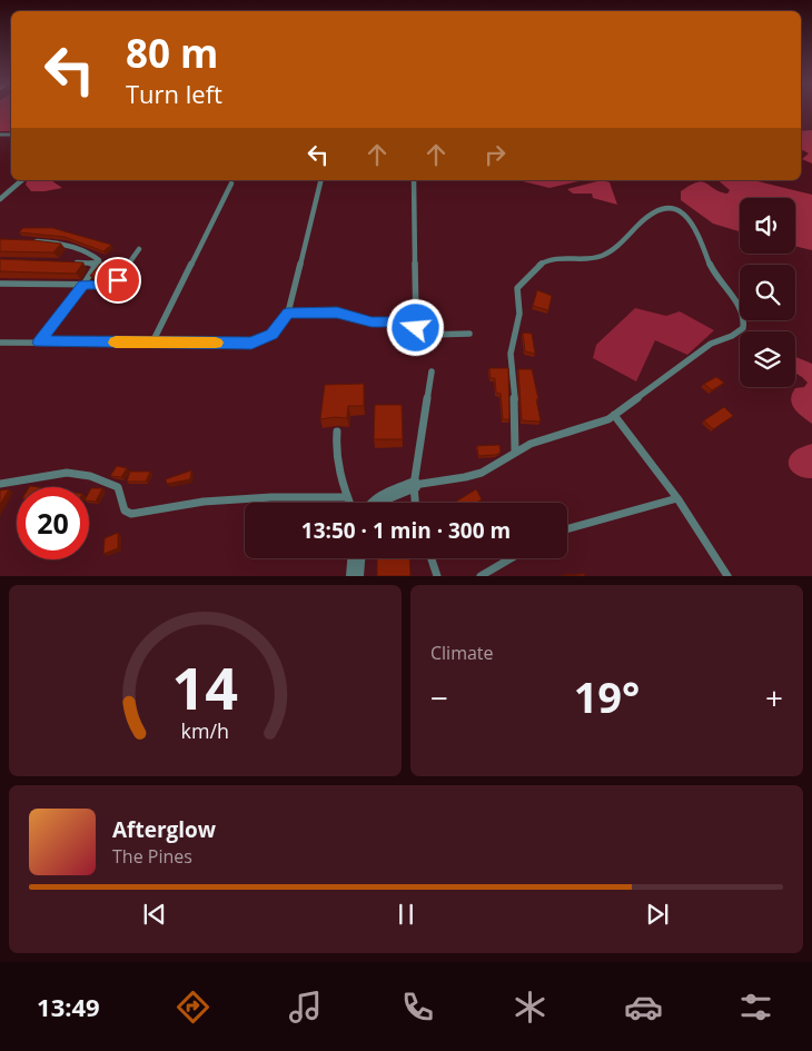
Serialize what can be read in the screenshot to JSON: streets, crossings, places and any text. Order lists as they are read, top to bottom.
{
  "page": {
    "turn": ["80 m", "Turn left"],
    "limit": "20",
    "trip": "13:50 · 1 min · 300 m",
    "tile": "Climate",
    "heat": ["−", "19°", "+"],
    "song": ["Afterglow", "The Pines"],
    "tabs": "13:49",
    "gauge": ["14", "km/h"]
  }
}
